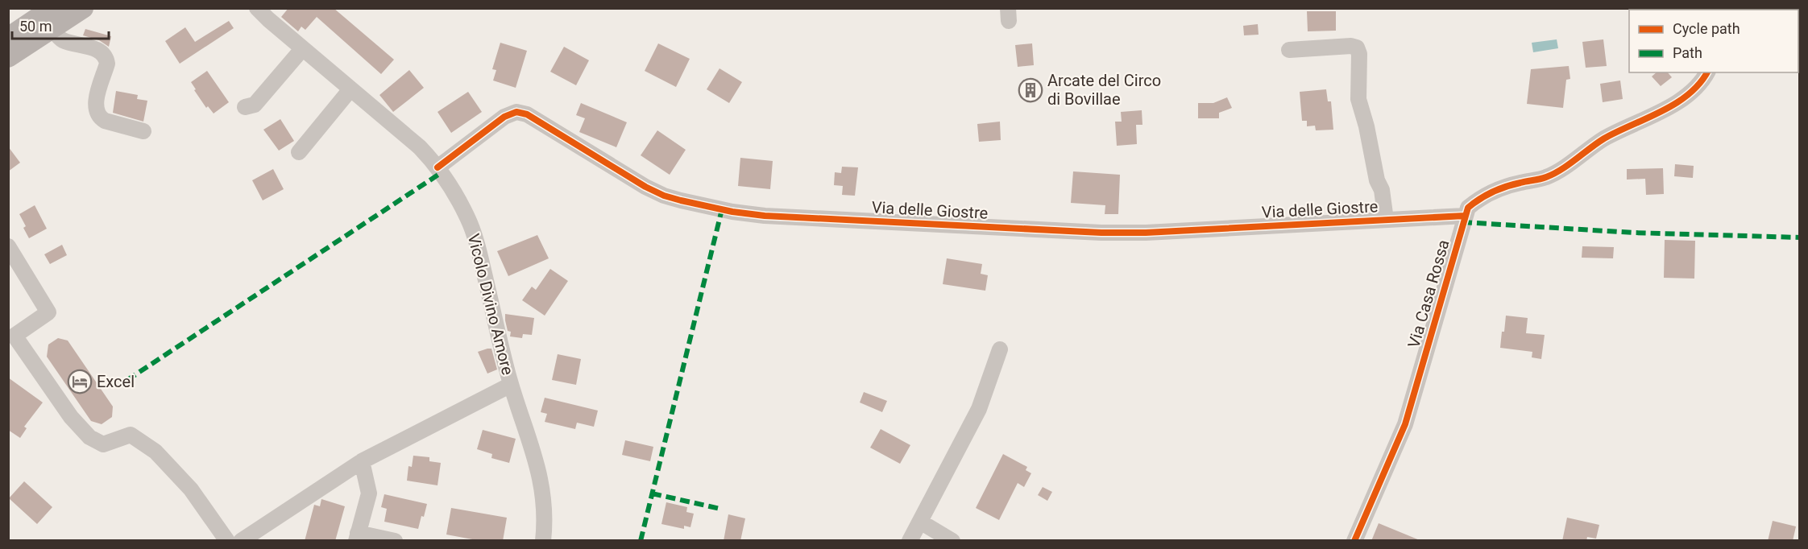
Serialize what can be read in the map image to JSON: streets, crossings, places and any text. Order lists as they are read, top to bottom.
{
  "streets": {
    "street": ["Via delle Giostre", "Via Casa Rossa", "Vicolo Divino Amore"]
  },
  "crossings": [
    ["Via delle Giostre", "Via Casa Rossa"],
    ["Via delle Giostre", "Vicolo Divino Amore"]
  ],
  "places": {
    "building": ["Arcate del Circo di Bovillae"],
    "hotel": ["Excel"]
  },
  "legend": ["Cycle path", "Path"],
  "scale_bar": "50 m"
}
